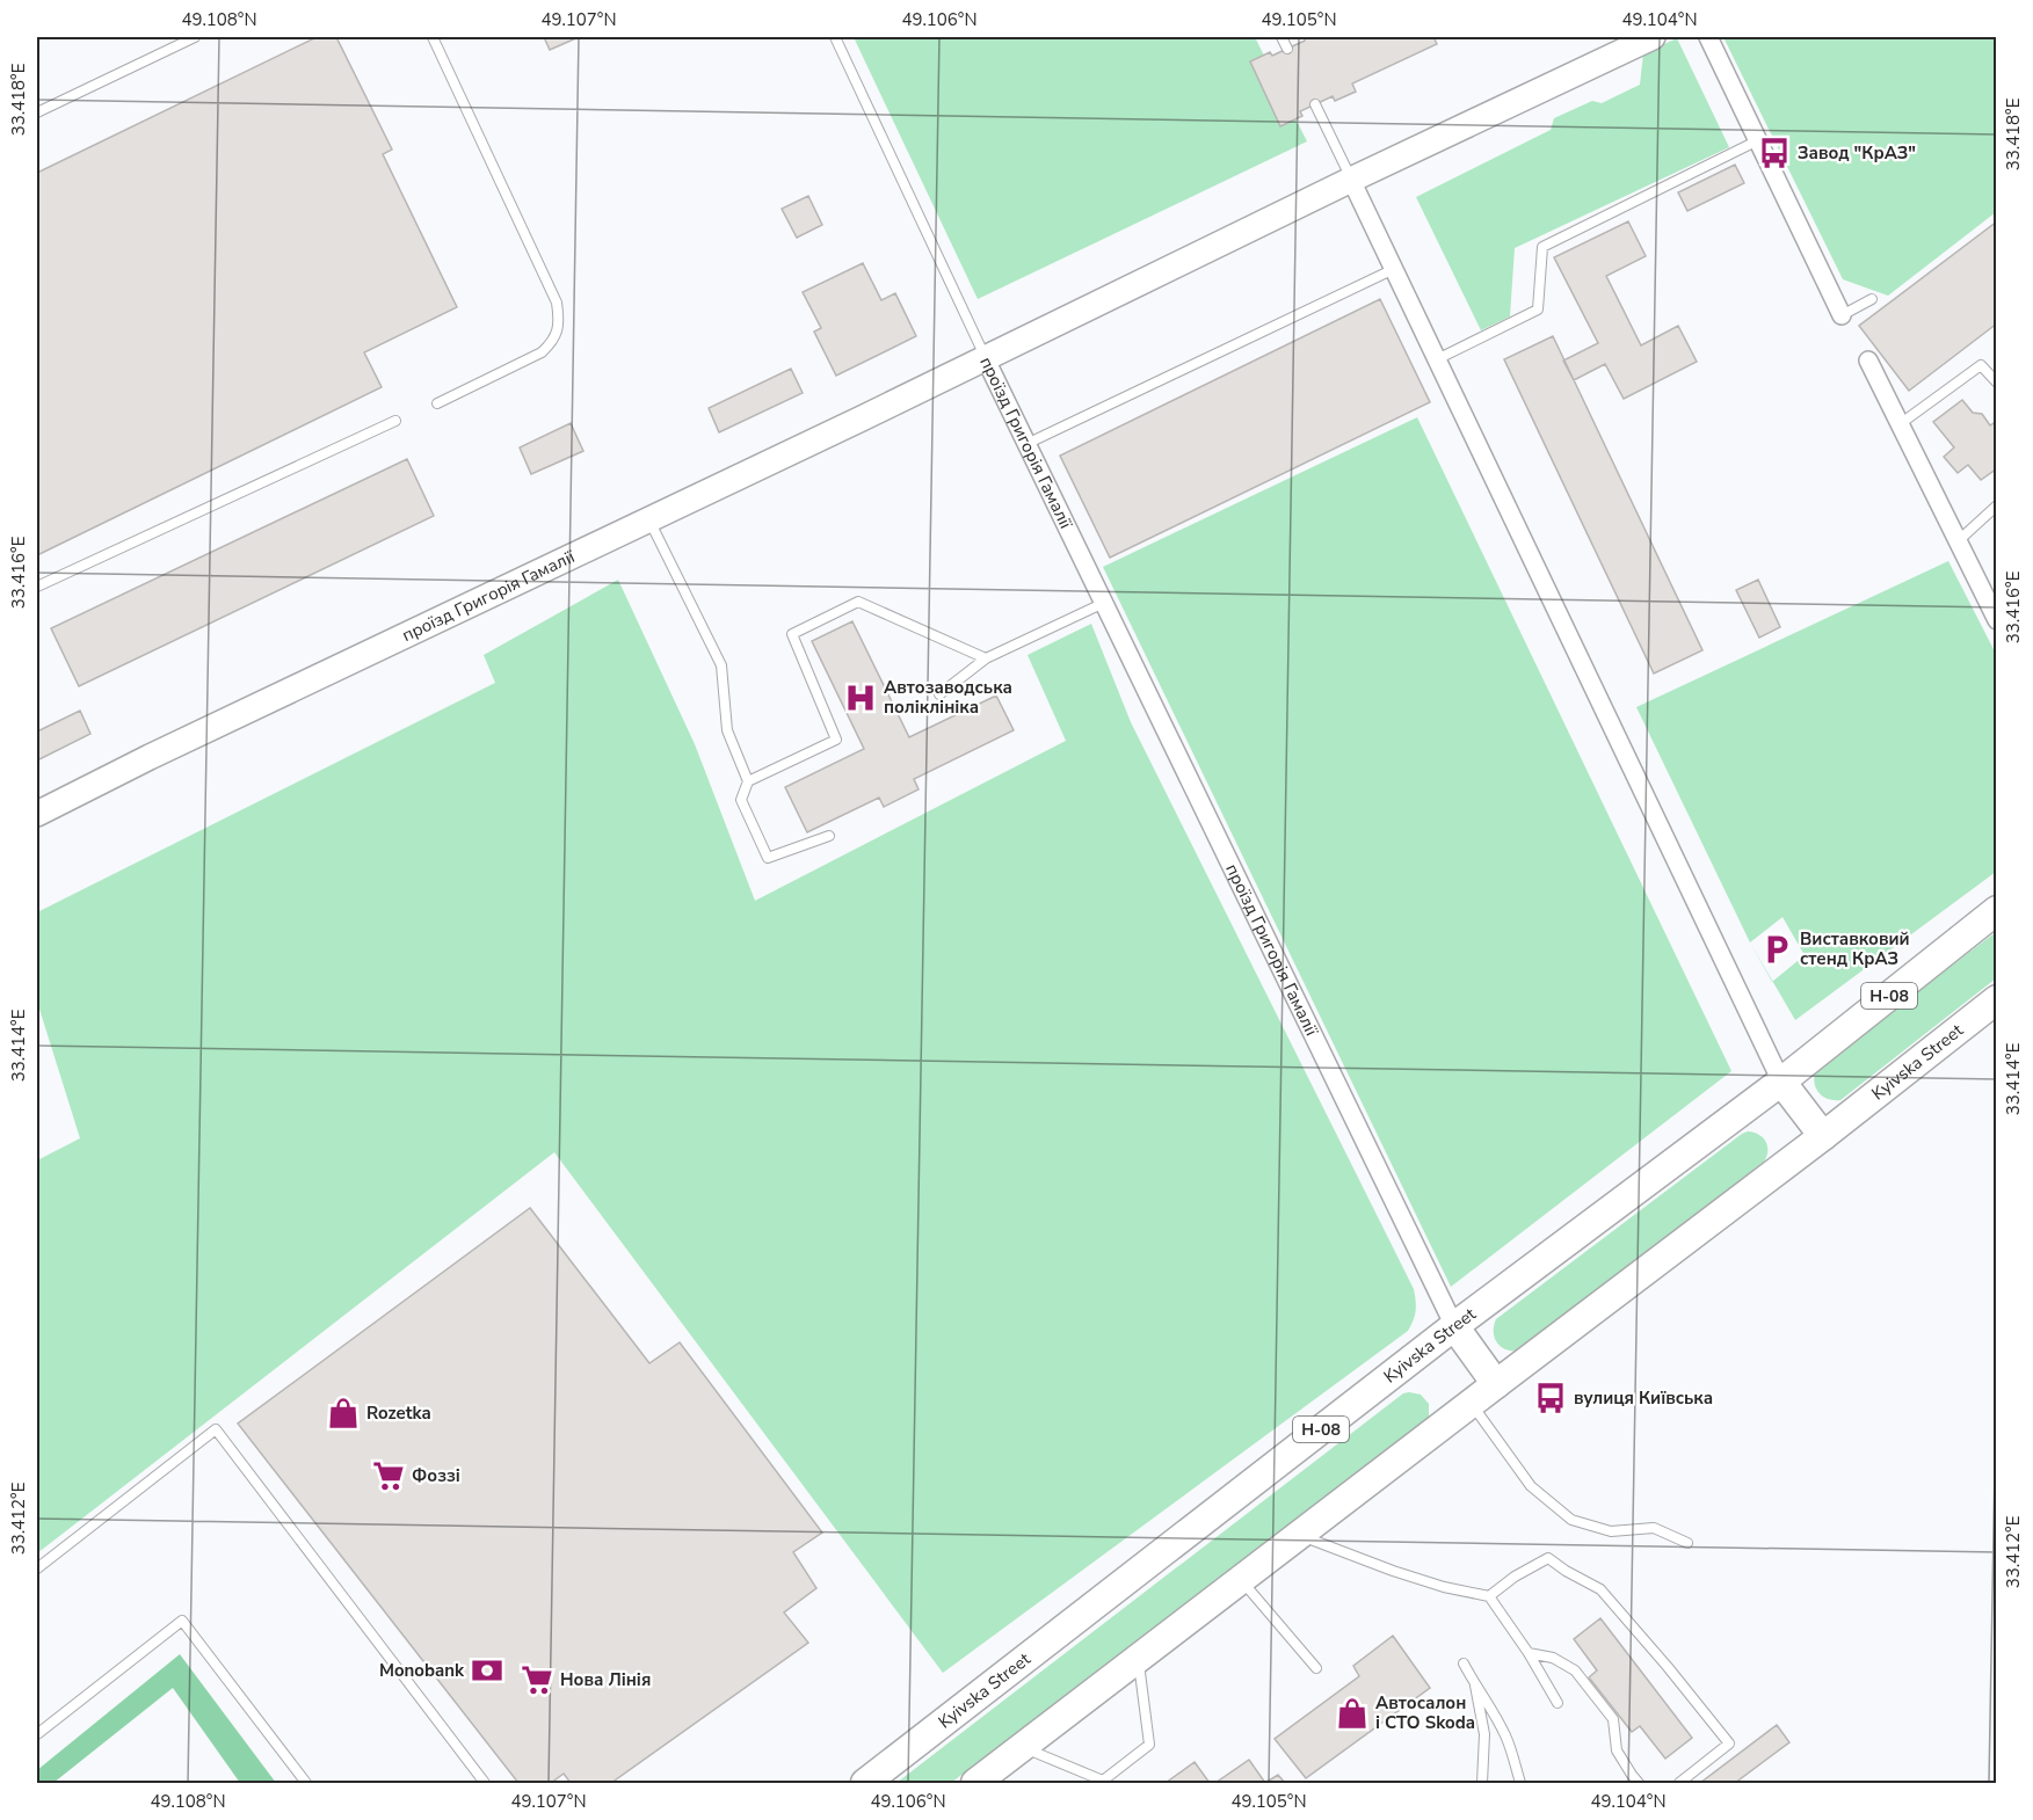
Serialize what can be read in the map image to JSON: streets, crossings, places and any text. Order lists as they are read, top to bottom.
{
  "streets": {
    "main road": ["Н-08", "Kyivska Street"],
    "street": ["проїзд Григорія Гамалії"]
  },
  "crossings": [
    ["проїзд Григорія Гамалії", "Kyivska Street"]
  ],
  "places": {
    "bus stop": ["Завод \"КрАЗ\"", "вулиця Київська"],
    "hospital": ["Автозаводська поліклініка"],
    "parking": ["Виставковий стенд КрАЗ"],
    "shop": ["Rozetka", "Автосалон і СТО Skoda"],
    "supermarket": ["Фоззі", "Нова Лінія"],
    "bank": ["Monobank"]
  },
  "coordinates": [
    "49.108°N",
    "49.107°N",
    "49.106°N",
    "49.105°N",
    "49.104°N",
    "33.418°E",
    "33.416°E",
    "33.414°E",
    "33.412°E"
  ]
}
